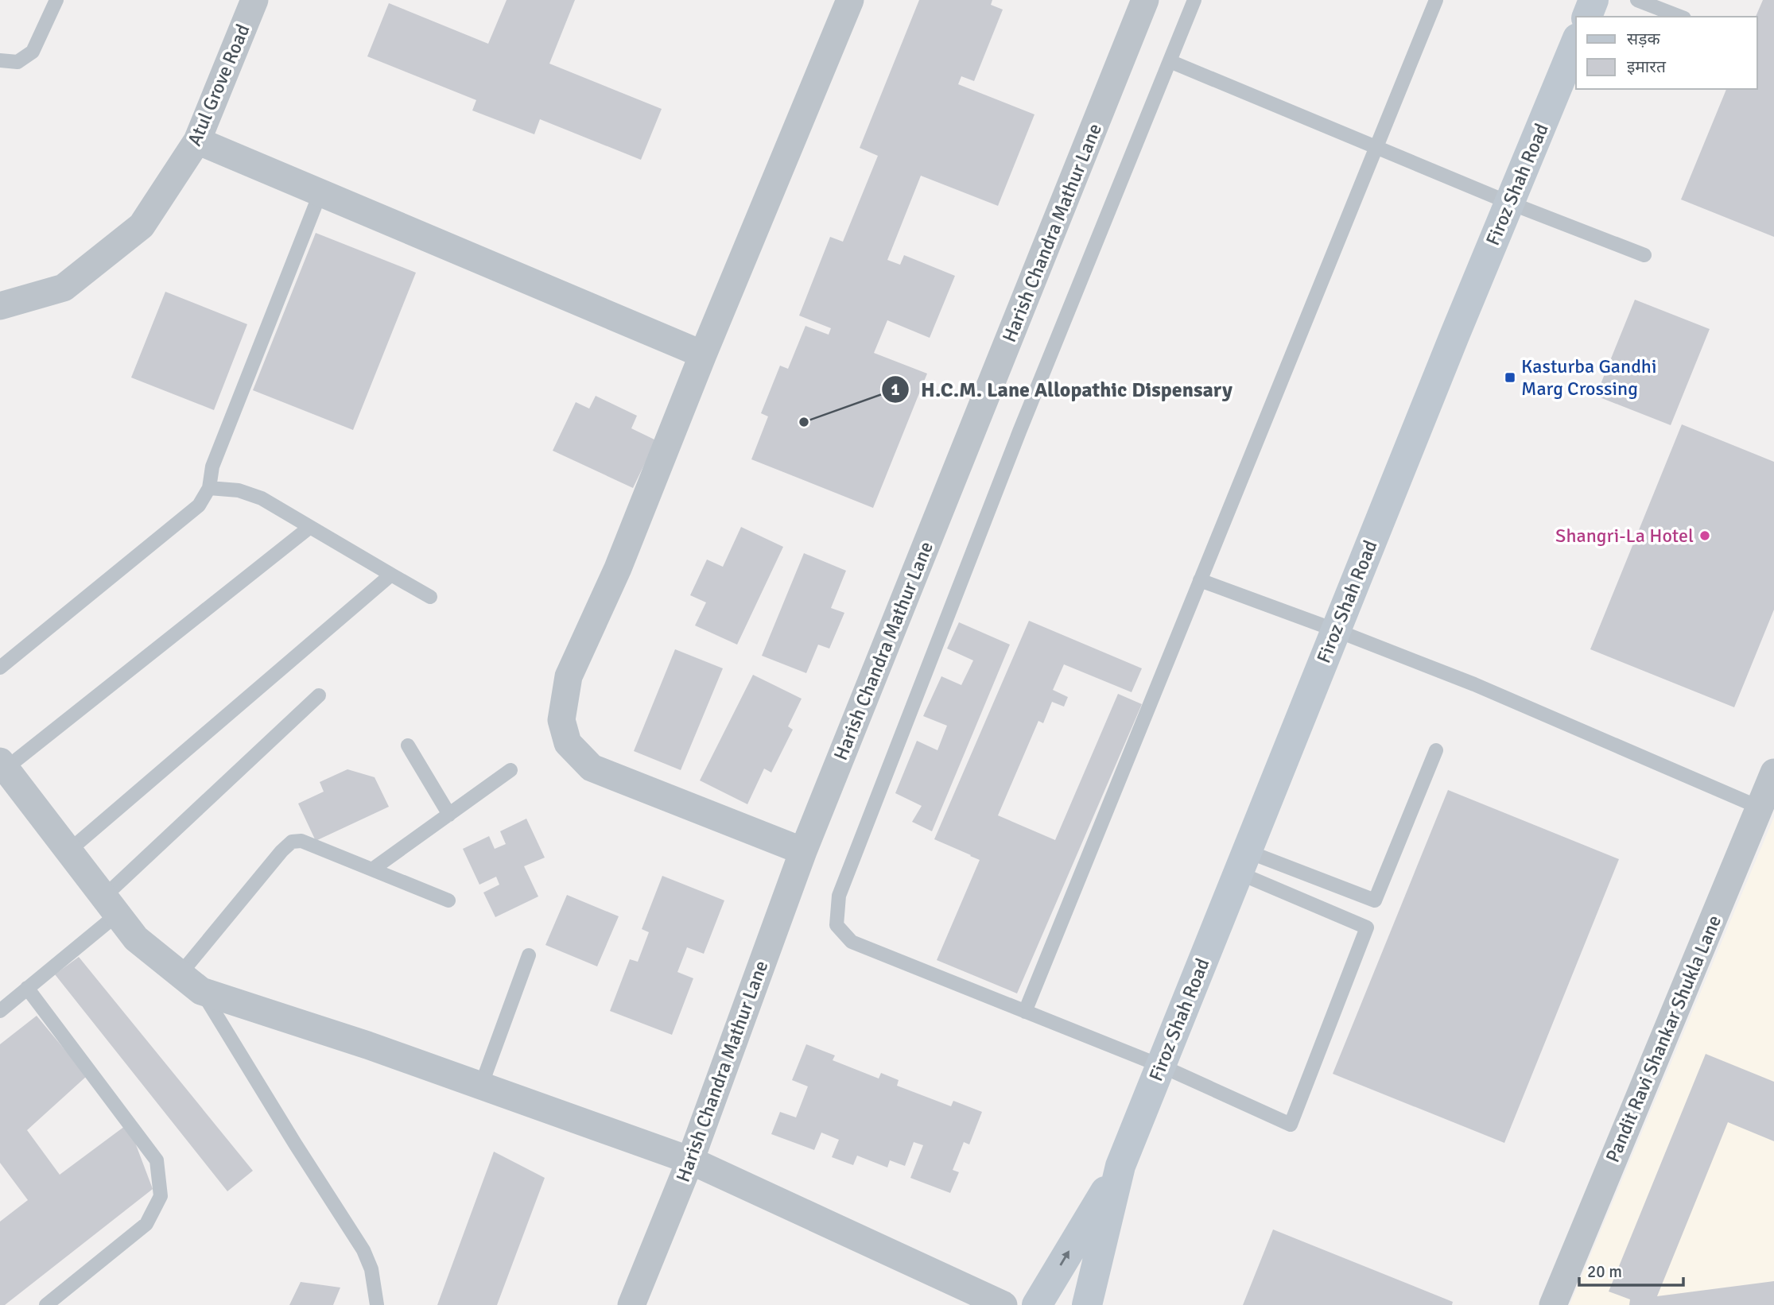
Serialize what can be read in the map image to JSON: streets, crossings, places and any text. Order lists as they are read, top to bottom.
{
  "streets": {
    "main road": ["Firoz Shah Road"],
    "street": ["Atul Grove Road", "Harish Chandra Mathur Lane", "Pandit Ravi Shankar Shukla Lane"]
  },
  "places": {
    "transit": ["Kasturba Gandhi Marg Crossing"],
    "other": ["H.C.M. Lane Allopathic Dispensary", "Shangri-La Hotel"]
  },
  "legend": ["सड़क", "इमारत"],
  "scale_bar": "20 m"
}
